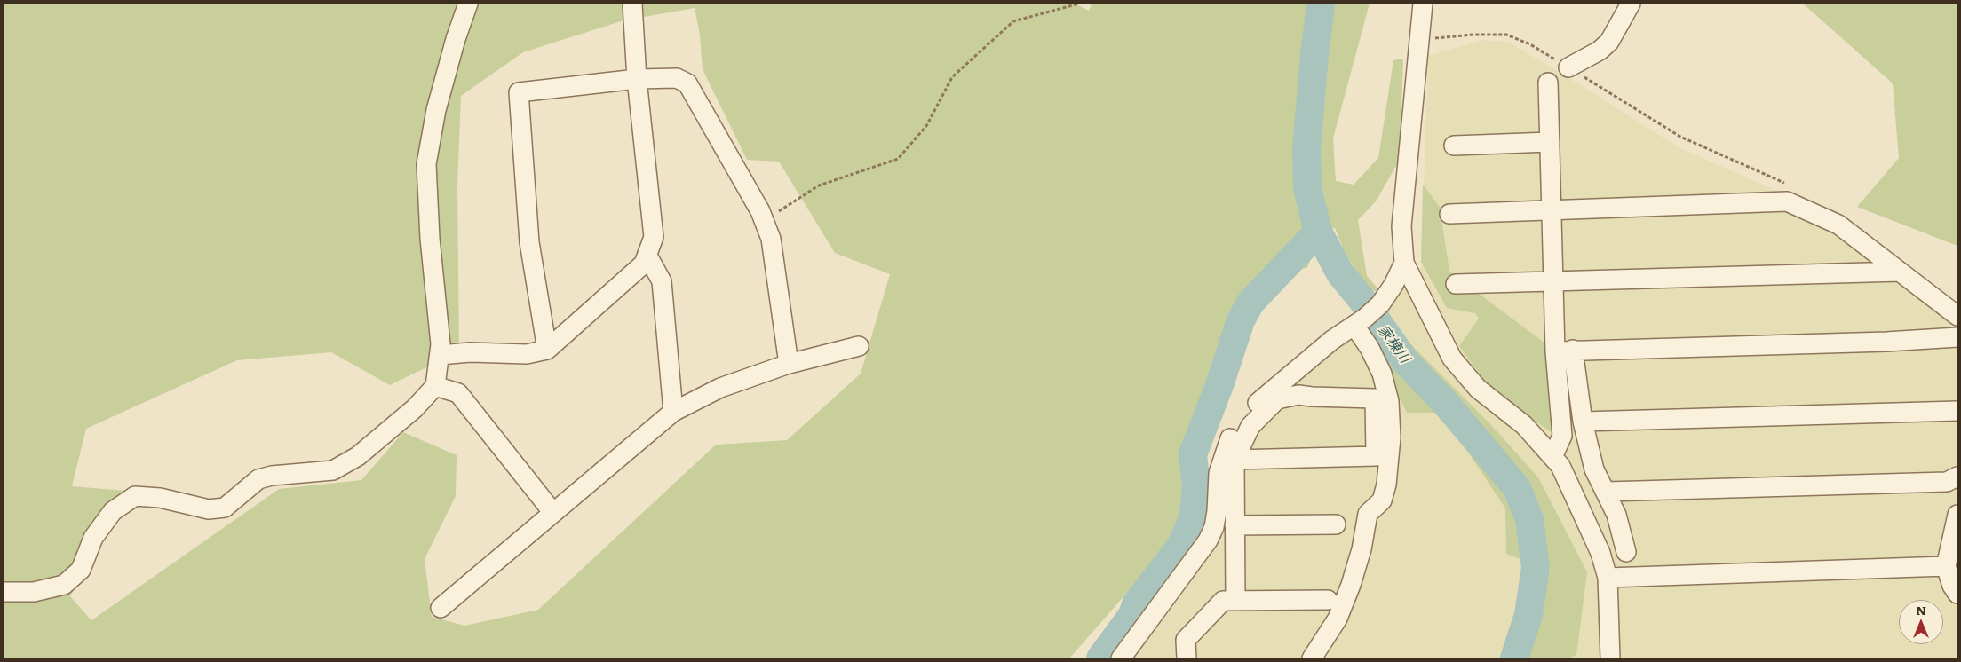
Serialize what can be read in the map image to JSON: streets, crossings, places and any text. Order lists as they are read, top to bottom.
{
  "water": ["家棟川"],
  "north": "top"
}
